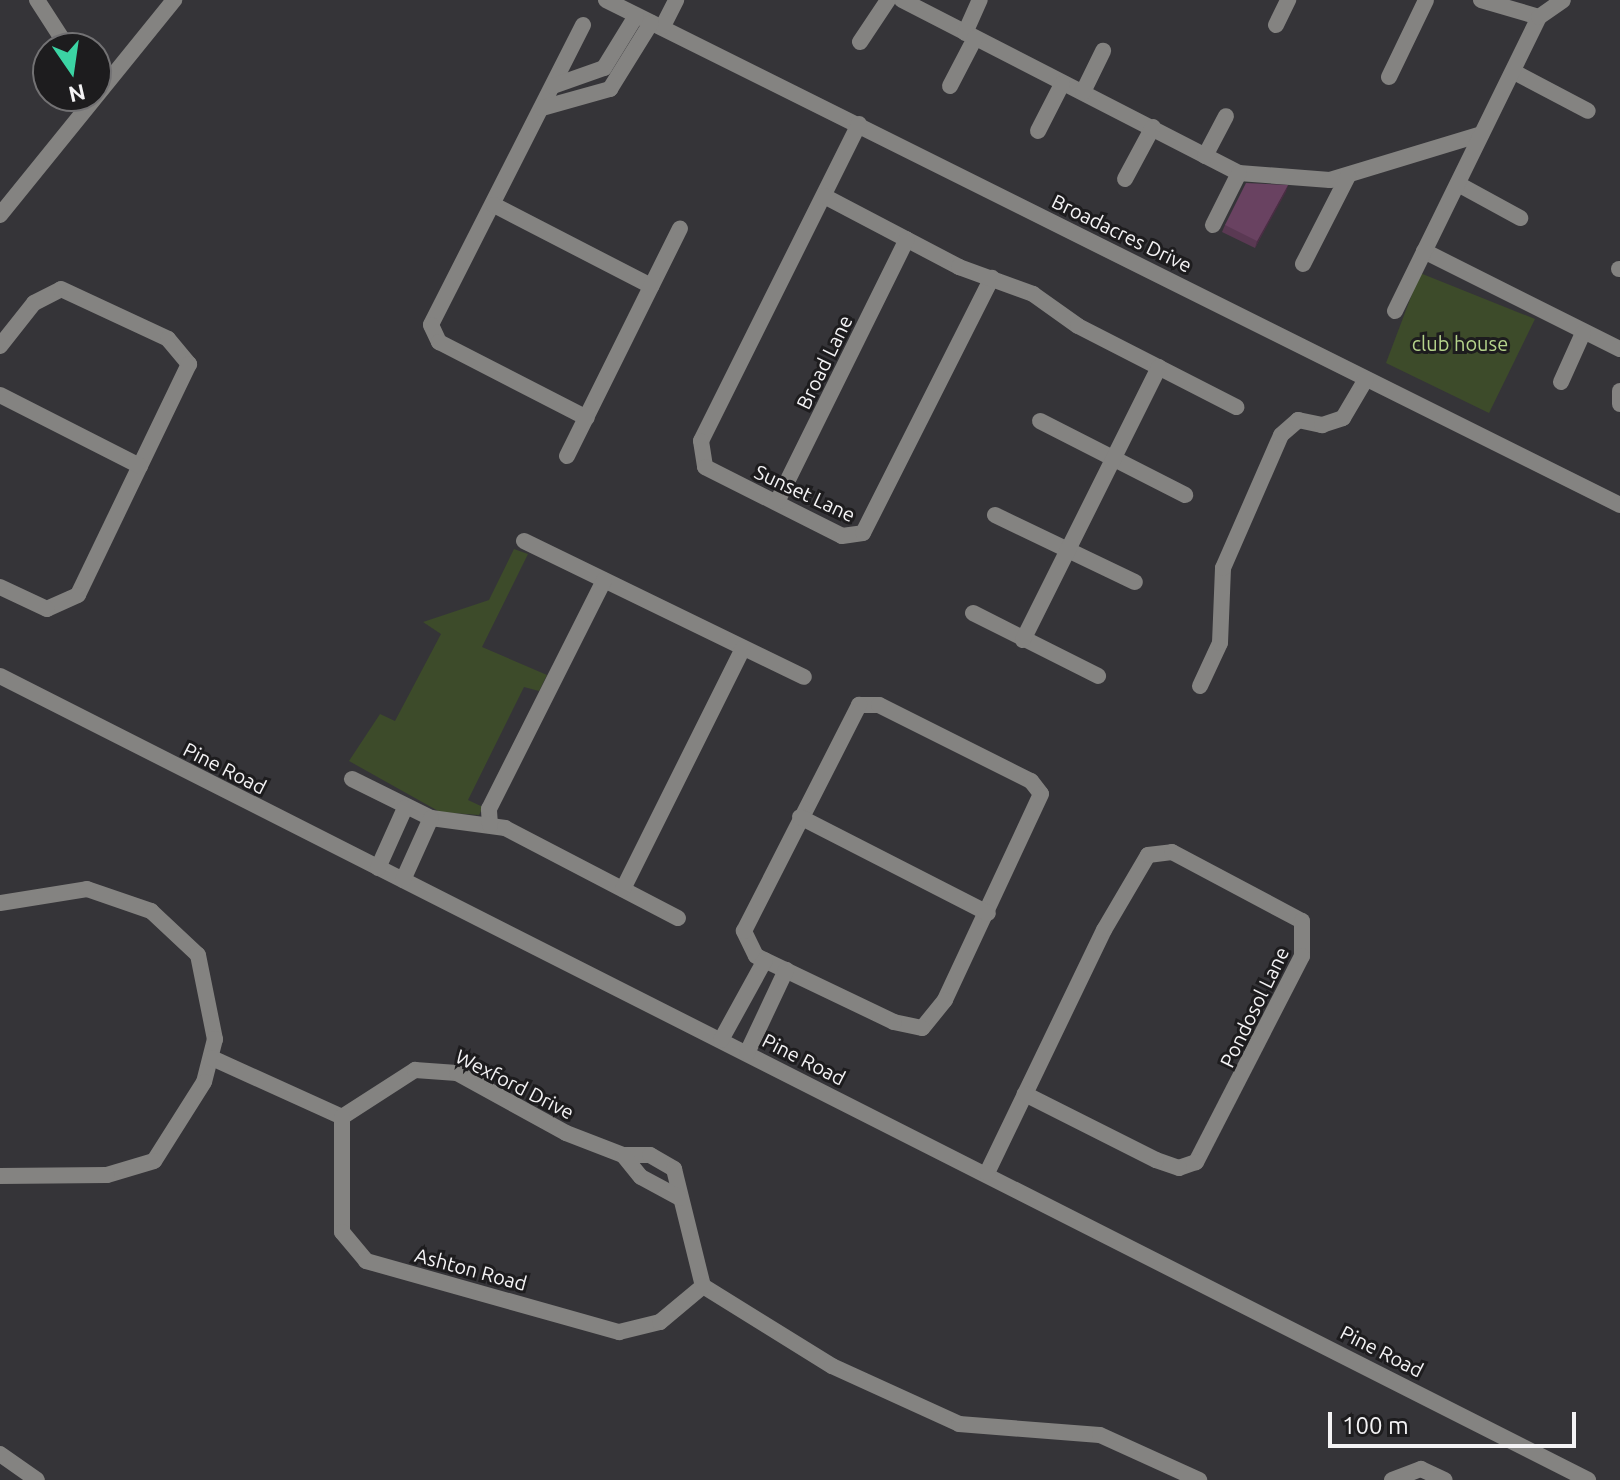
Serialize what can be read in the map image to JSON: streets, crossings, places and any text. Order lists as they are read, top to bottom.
{
  "streets": {
    "street": [
      "Broadacres Drive",
      "Broad Lane",
      "Sunset Lane",
      "Pine Road",
      "Pondosol Lane",
      "Wexford Drive",
      "Ashton Road"
    ]
  },
  "crossings": [
    ["Broadacres Drive", "Sunset Lane"],
    ["Broad Lane", "Sunset Lane"],
    ["Pine Road", "Pondosol Lane"],
    ["Wexford Drive", "Ashton Road"]
  ],
  "parks": ["club house"],
  "scale_bar": "100 m",
  "north": "bottom"
}
